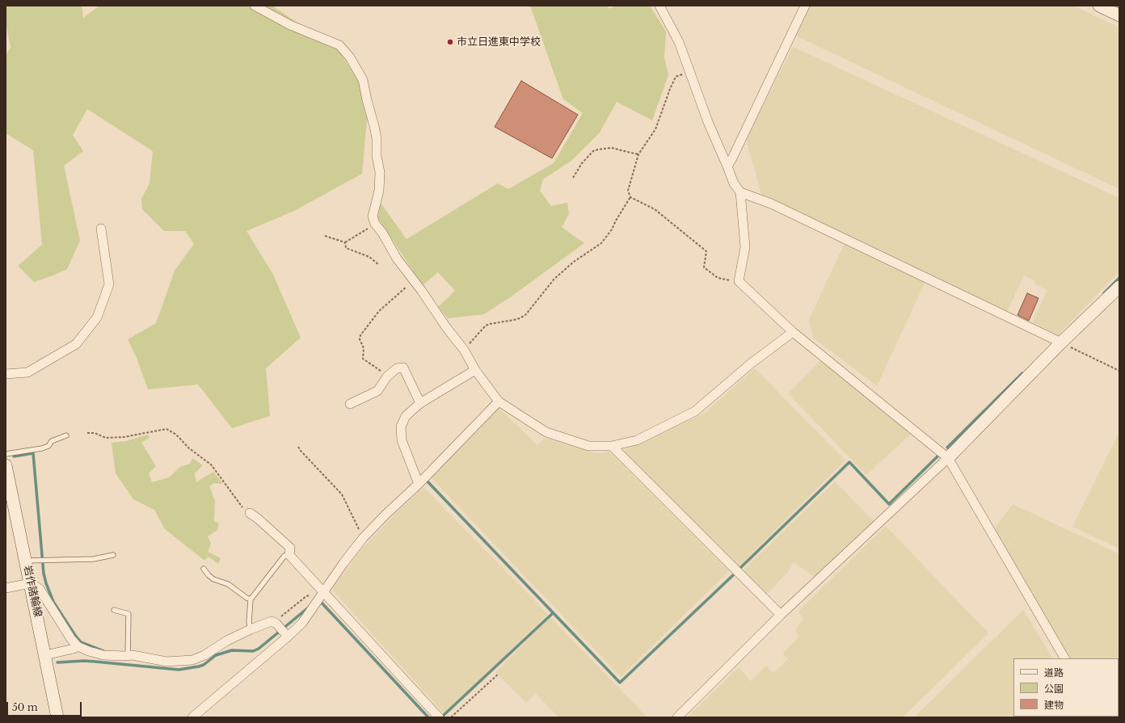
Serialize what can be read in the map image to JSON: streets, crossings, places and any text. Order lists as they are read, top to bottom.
{
  "streets": {
    "street": ["岩作諸輪線"]
  },
  "places": ["市立日進東中学校"],
  "legend": ["道路", "公園", "建物"],
  "scale_bar": "50 m"
}
